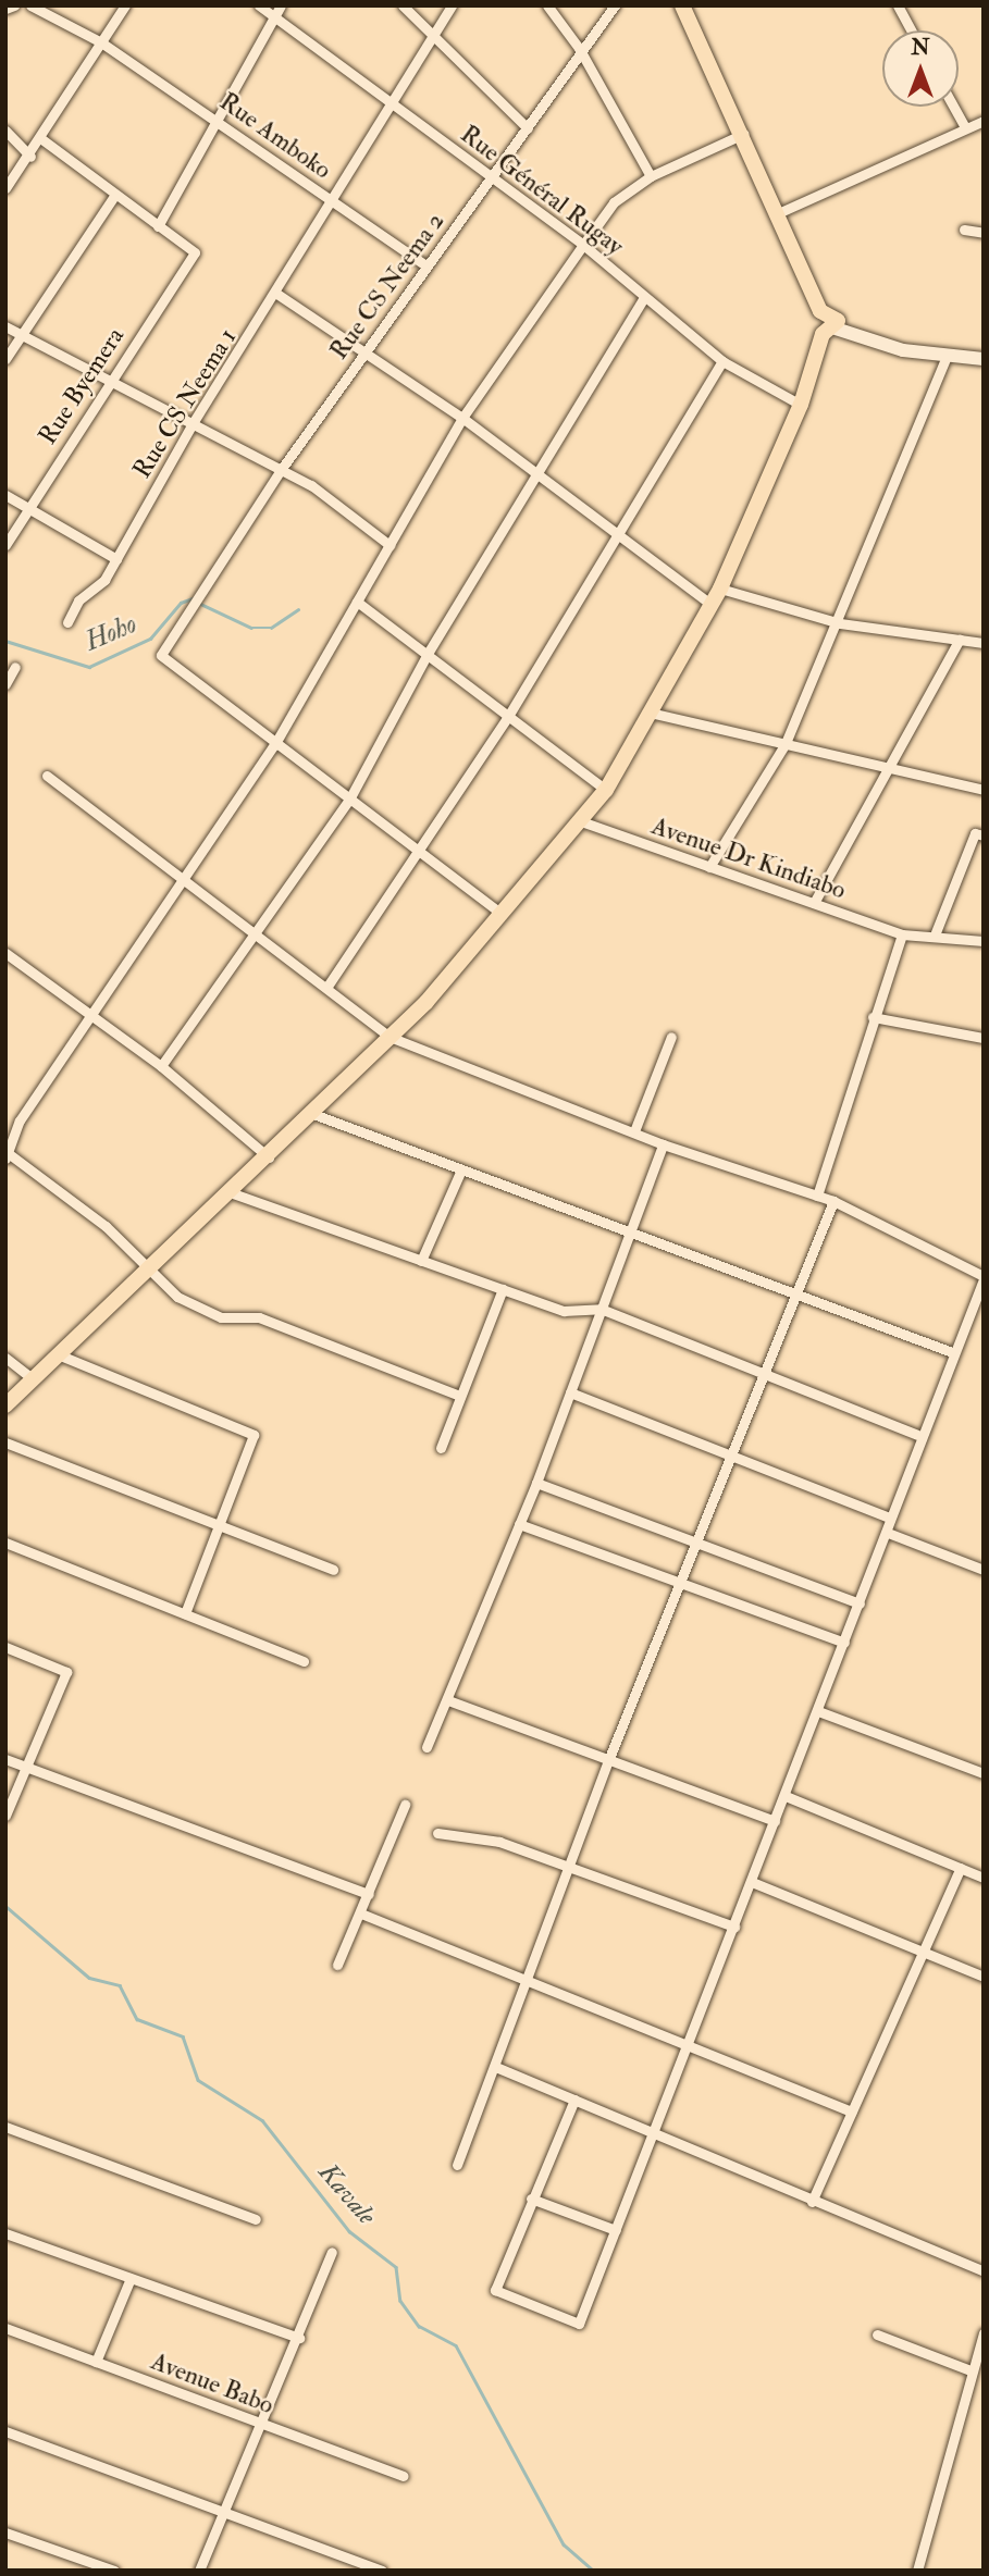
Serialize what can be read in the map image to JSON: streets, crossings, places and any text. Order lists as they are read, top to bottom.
{
  "streets": {
    "street": [
      "Rue Amboko",
      "Rue Général Rugay",
      "Rue CS Neema 2",
      "Rue Byemera",
      "Rue CS Neema 1",
      "Avenue Dr Kindiabo",
      "Avenue Babo"
    ]
  },
  "crossings": [
    ["Rue Amboko", "Rue CS Neema 2"],
    ["Rue Amboko", "Rue CS Neema 1"],
    ["Rue Général Rugay", "Rue CS Neema 2"],
    ["Rue Général Rugay", "Rue CS Neema 1"]
  ],
  "water": ["Hoho", "Kavale"],
  "north": "top"
}
